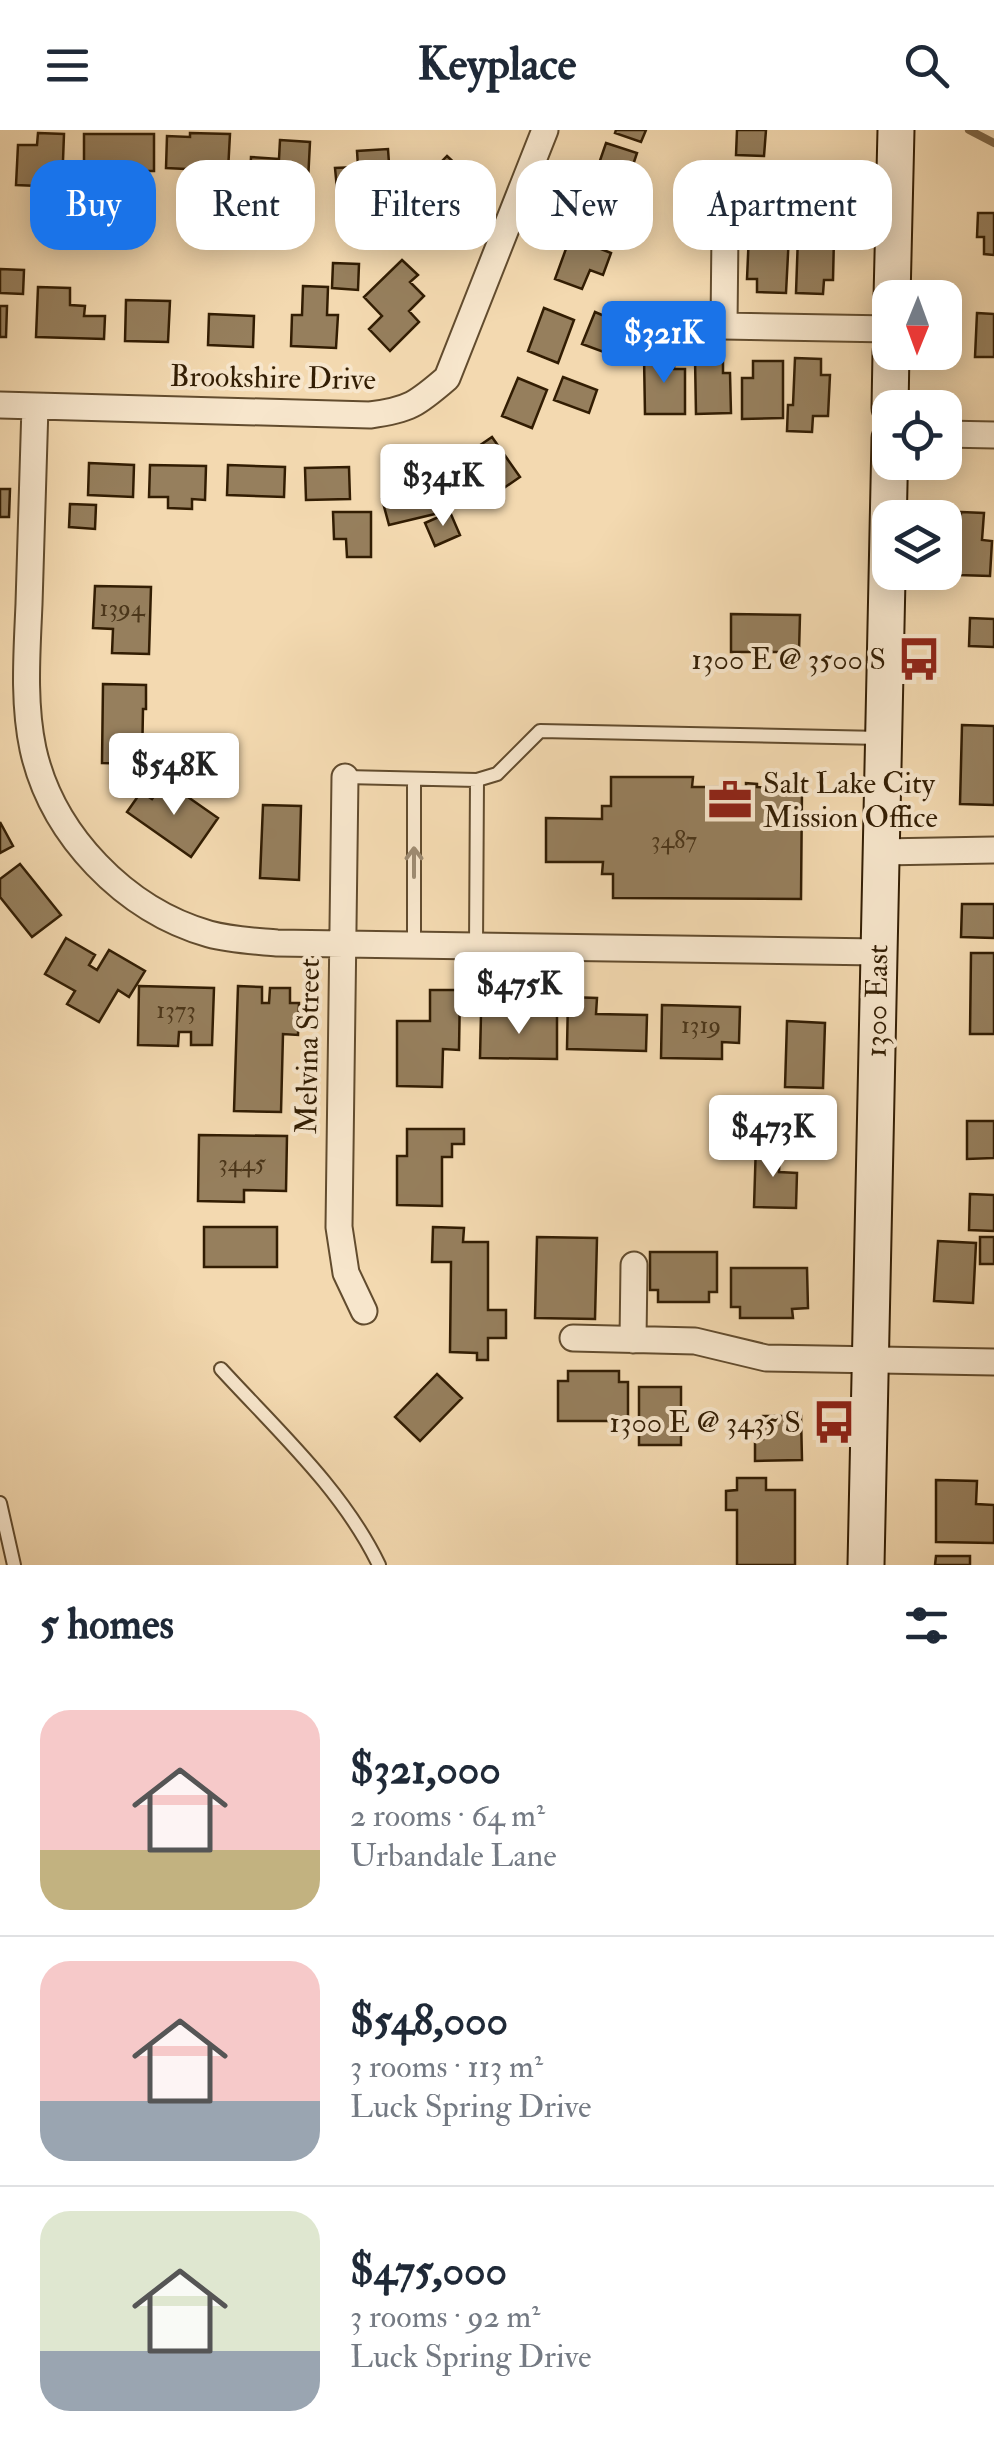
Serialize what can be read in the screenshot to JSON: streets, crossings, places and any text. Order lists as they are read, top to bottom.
{
  "streets": {
    "main road": ["1300 East"],
    "street": ["Brookshire Drive", "Melvina Street"]
  },
  "places": {
    "bus stop": ["1300 E @ 3500 S", "1300 E @ 3435 S"],
    "office": ["Salt Lake City Mission Office"]
  },
  "house_numbers": [
    "1394",
    "3487",
    "1373",
    "1319",
    "3445"
  ],
  "north": "bottom",
  "page": {
    "header": "Keyplace",
    "chip": [
      "Buy",
      "Rent",
      "Filters",
      "New",
      "Apartment"
    ],
    "price": [
      "$321K",
      "$341K",
      "$548K",
      "$475K",
      "$473K"
    ],
    "heading": "5 homes",
    "list": [
      {
        "name": "$321,000",
        "note": "2 rooms · 64 m² · Urbandale Lane"
      },
      {
        "name": "$548,000",
        "note": "3 rooms · 113 m² · Luck Spring Drive"
      },
      {
        "name": "$475,000",
        "note": "3 rooms · 92 m² · Luck Spring Drive"
      }
    ]
  }
}
